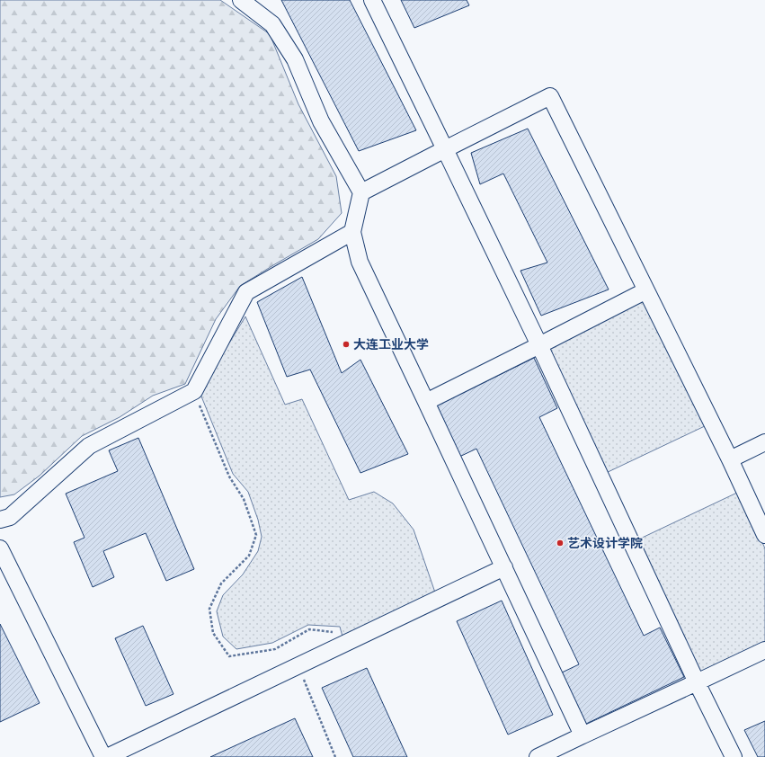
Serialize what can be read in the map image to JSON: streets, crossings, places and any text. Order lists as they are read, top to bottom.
{
  "places": ["大连工业大学", "艺术设计学院"]
}
